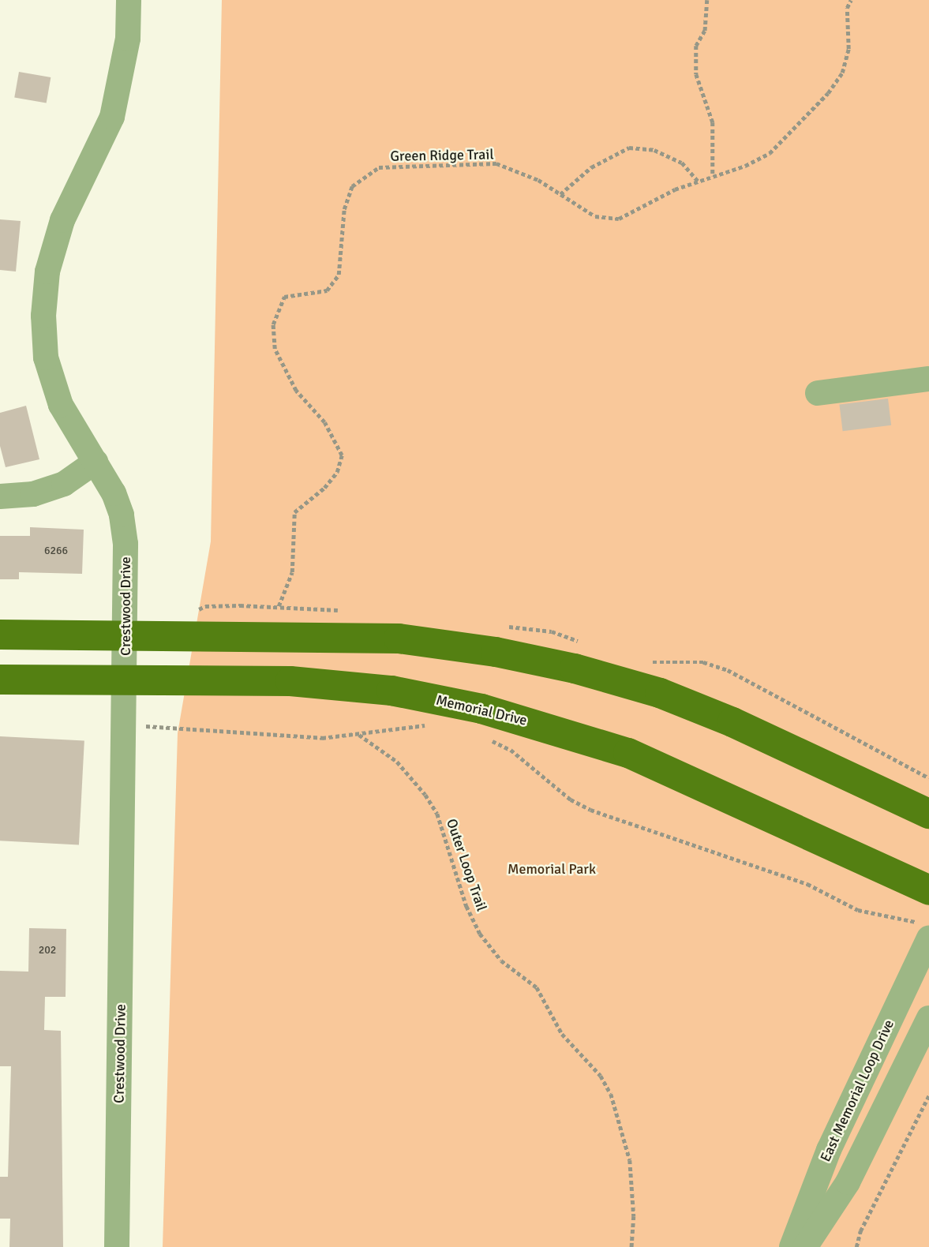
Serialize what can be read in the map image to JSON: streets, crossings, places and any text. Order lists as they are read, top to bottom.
{
  "streets": {
    "main road": ["Memorial Drive"],
    "street": ["Crestwood Drive", "East Memorial Loop Drive"],
    "path": ["Green Ridge Trail", "Outer Loop Trail"]
  },
  "crossings": [
    ["Crestwood Drive", "Memorial Drive"]
  ],
  "parks": ["Memorial Park"],
  "house_numbers": ["6266", "202"]
}
